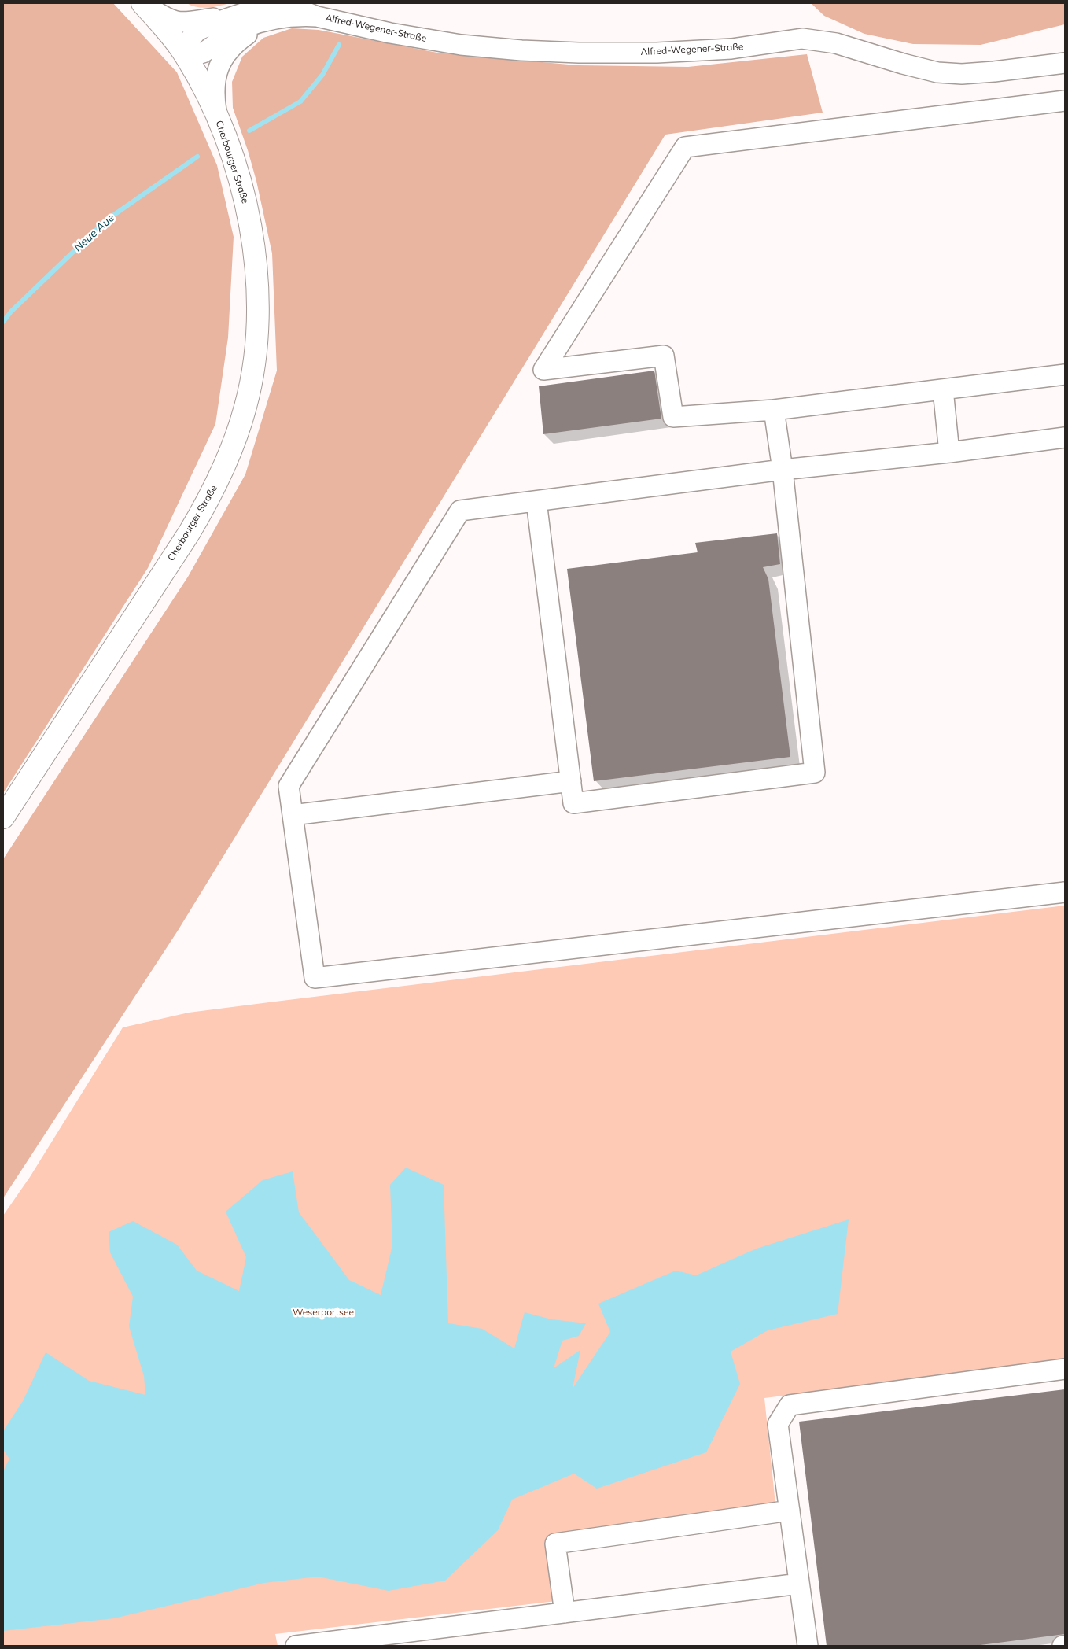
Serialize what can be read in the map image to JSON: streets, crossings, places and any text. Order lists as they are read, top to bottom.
{
  "streets": {
    "main road": ["Cherbourger Straße"],
    "street": ["Alfred-Wegener-Straße"]
  },
  "crossings": [
    ["Alfred-Wegener-Straße", "Cherbourger Straße"]
  ],
  "water": ["Neue Aue"],
  "parks": ["Weserportsee"]
}
